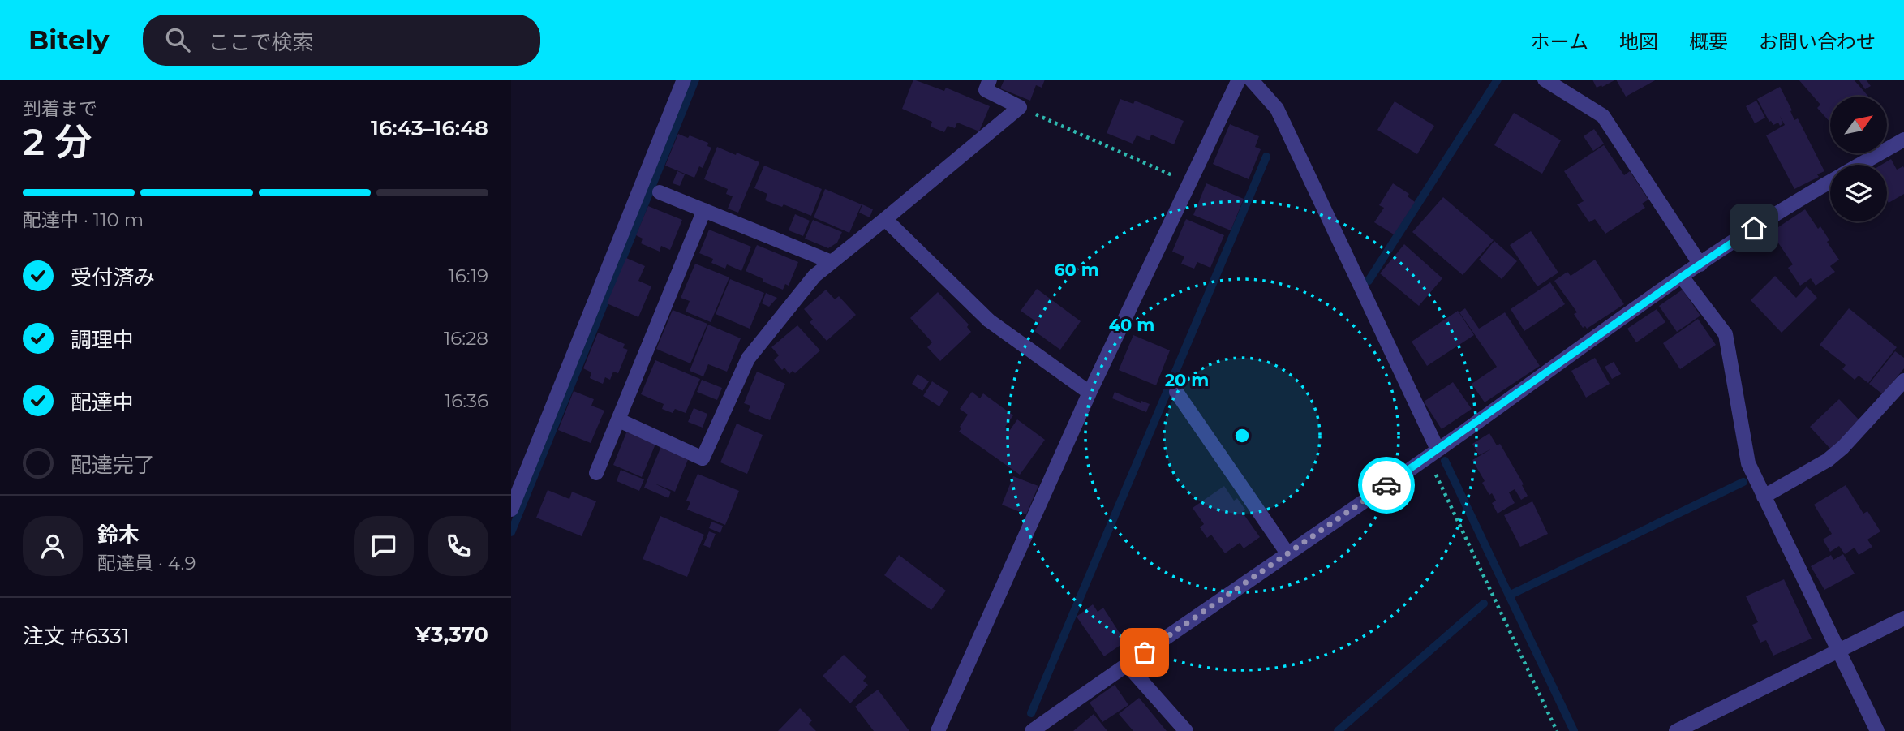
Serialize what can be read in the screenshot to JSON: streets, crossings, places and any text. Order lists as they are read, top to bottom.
{
  "north": "top right",
  "page": {
    "header": "Bitely",
    "search": "ここで検索",
    "nav": [
      "ホーム",
      "地図",
      "概要",
      "お問い合わせ"
    ],
    "heading": ["2 分", "到着まで", "16:43–16:48"],
    "panel": [
      "鈴木",
      "配達員 · 4.9",
      "注文 #6331",
      "¥3,370"
    ],
    "bar": "配達中 · 110 m",
    "list": [
      ["受付済み", "16:19"],
      ["調理中", "16:28"],
      ["配達中", "16:36"],
      "配達完了"
    ]
  },
  "rings": ["60 m", "40 m", "20 m"]
}
